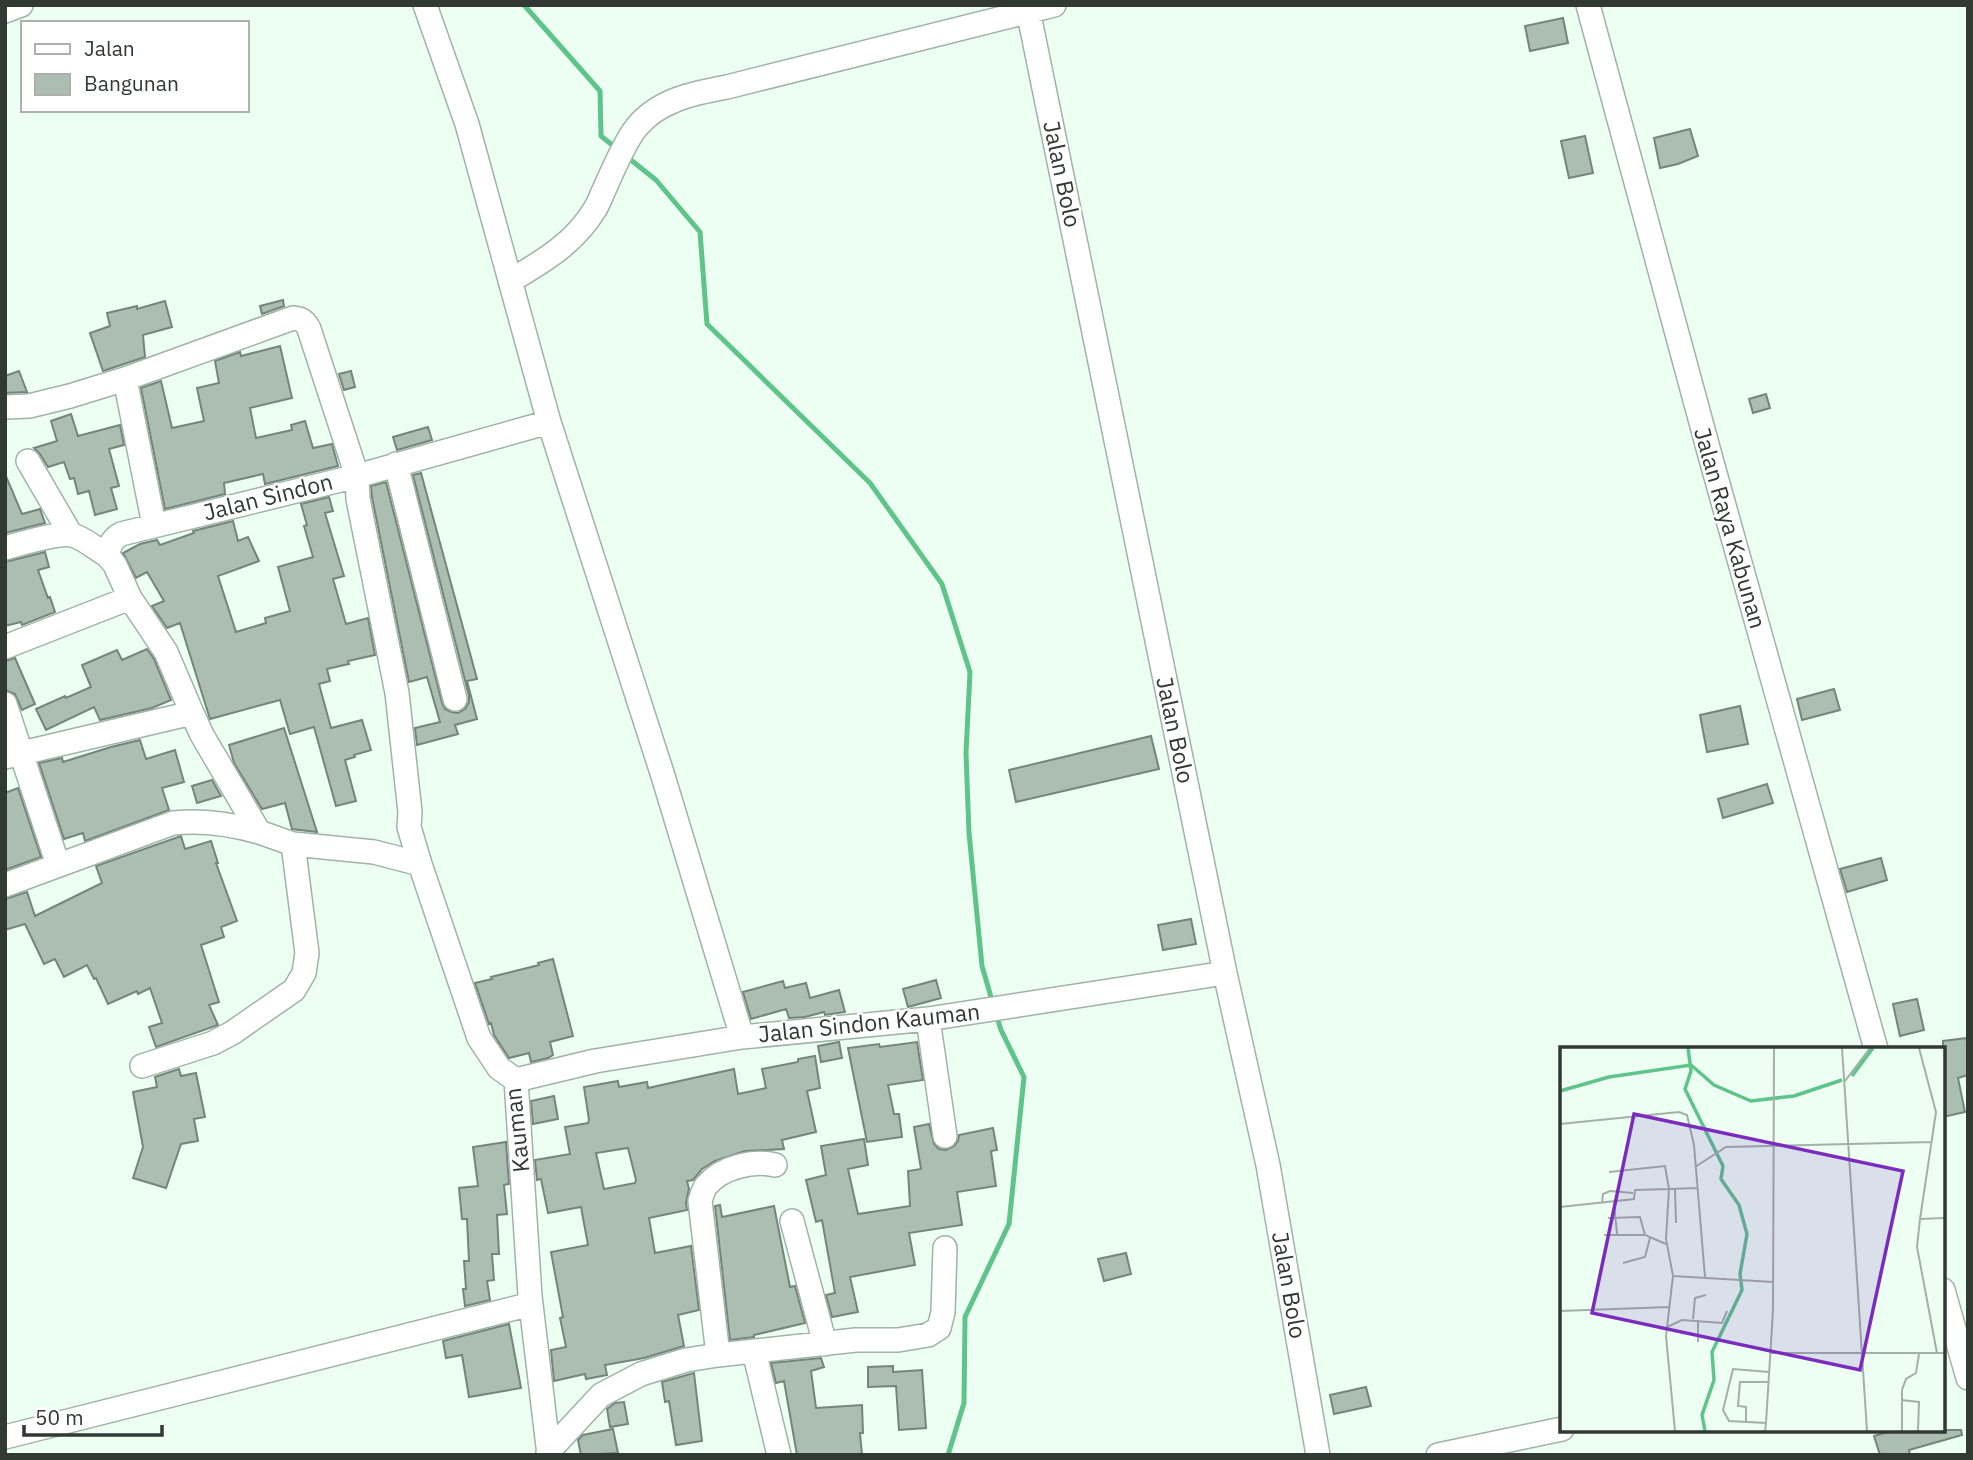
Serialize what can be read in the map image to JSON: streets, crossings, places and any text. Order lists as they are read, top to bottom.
{
  "streets": {
    "street": [
      "Jalan Bolo",
      "Jalan Sindon",
      "Jalan Raya Kabunan",
      "Jalan Sindon Kauman",
      "Kauman"
    ]
  },
  "crossings": [
    ["Jalan Bolo", "Jalan Sindon Kauman"],
    ["Jalan Sindon", "Kauman"],
    ["Jalan Sindon Kauman", "Kauman"]
  ],
  "legend": ["Jalan", "Bangunan"],
  "scale_bar": "50 m"
}
